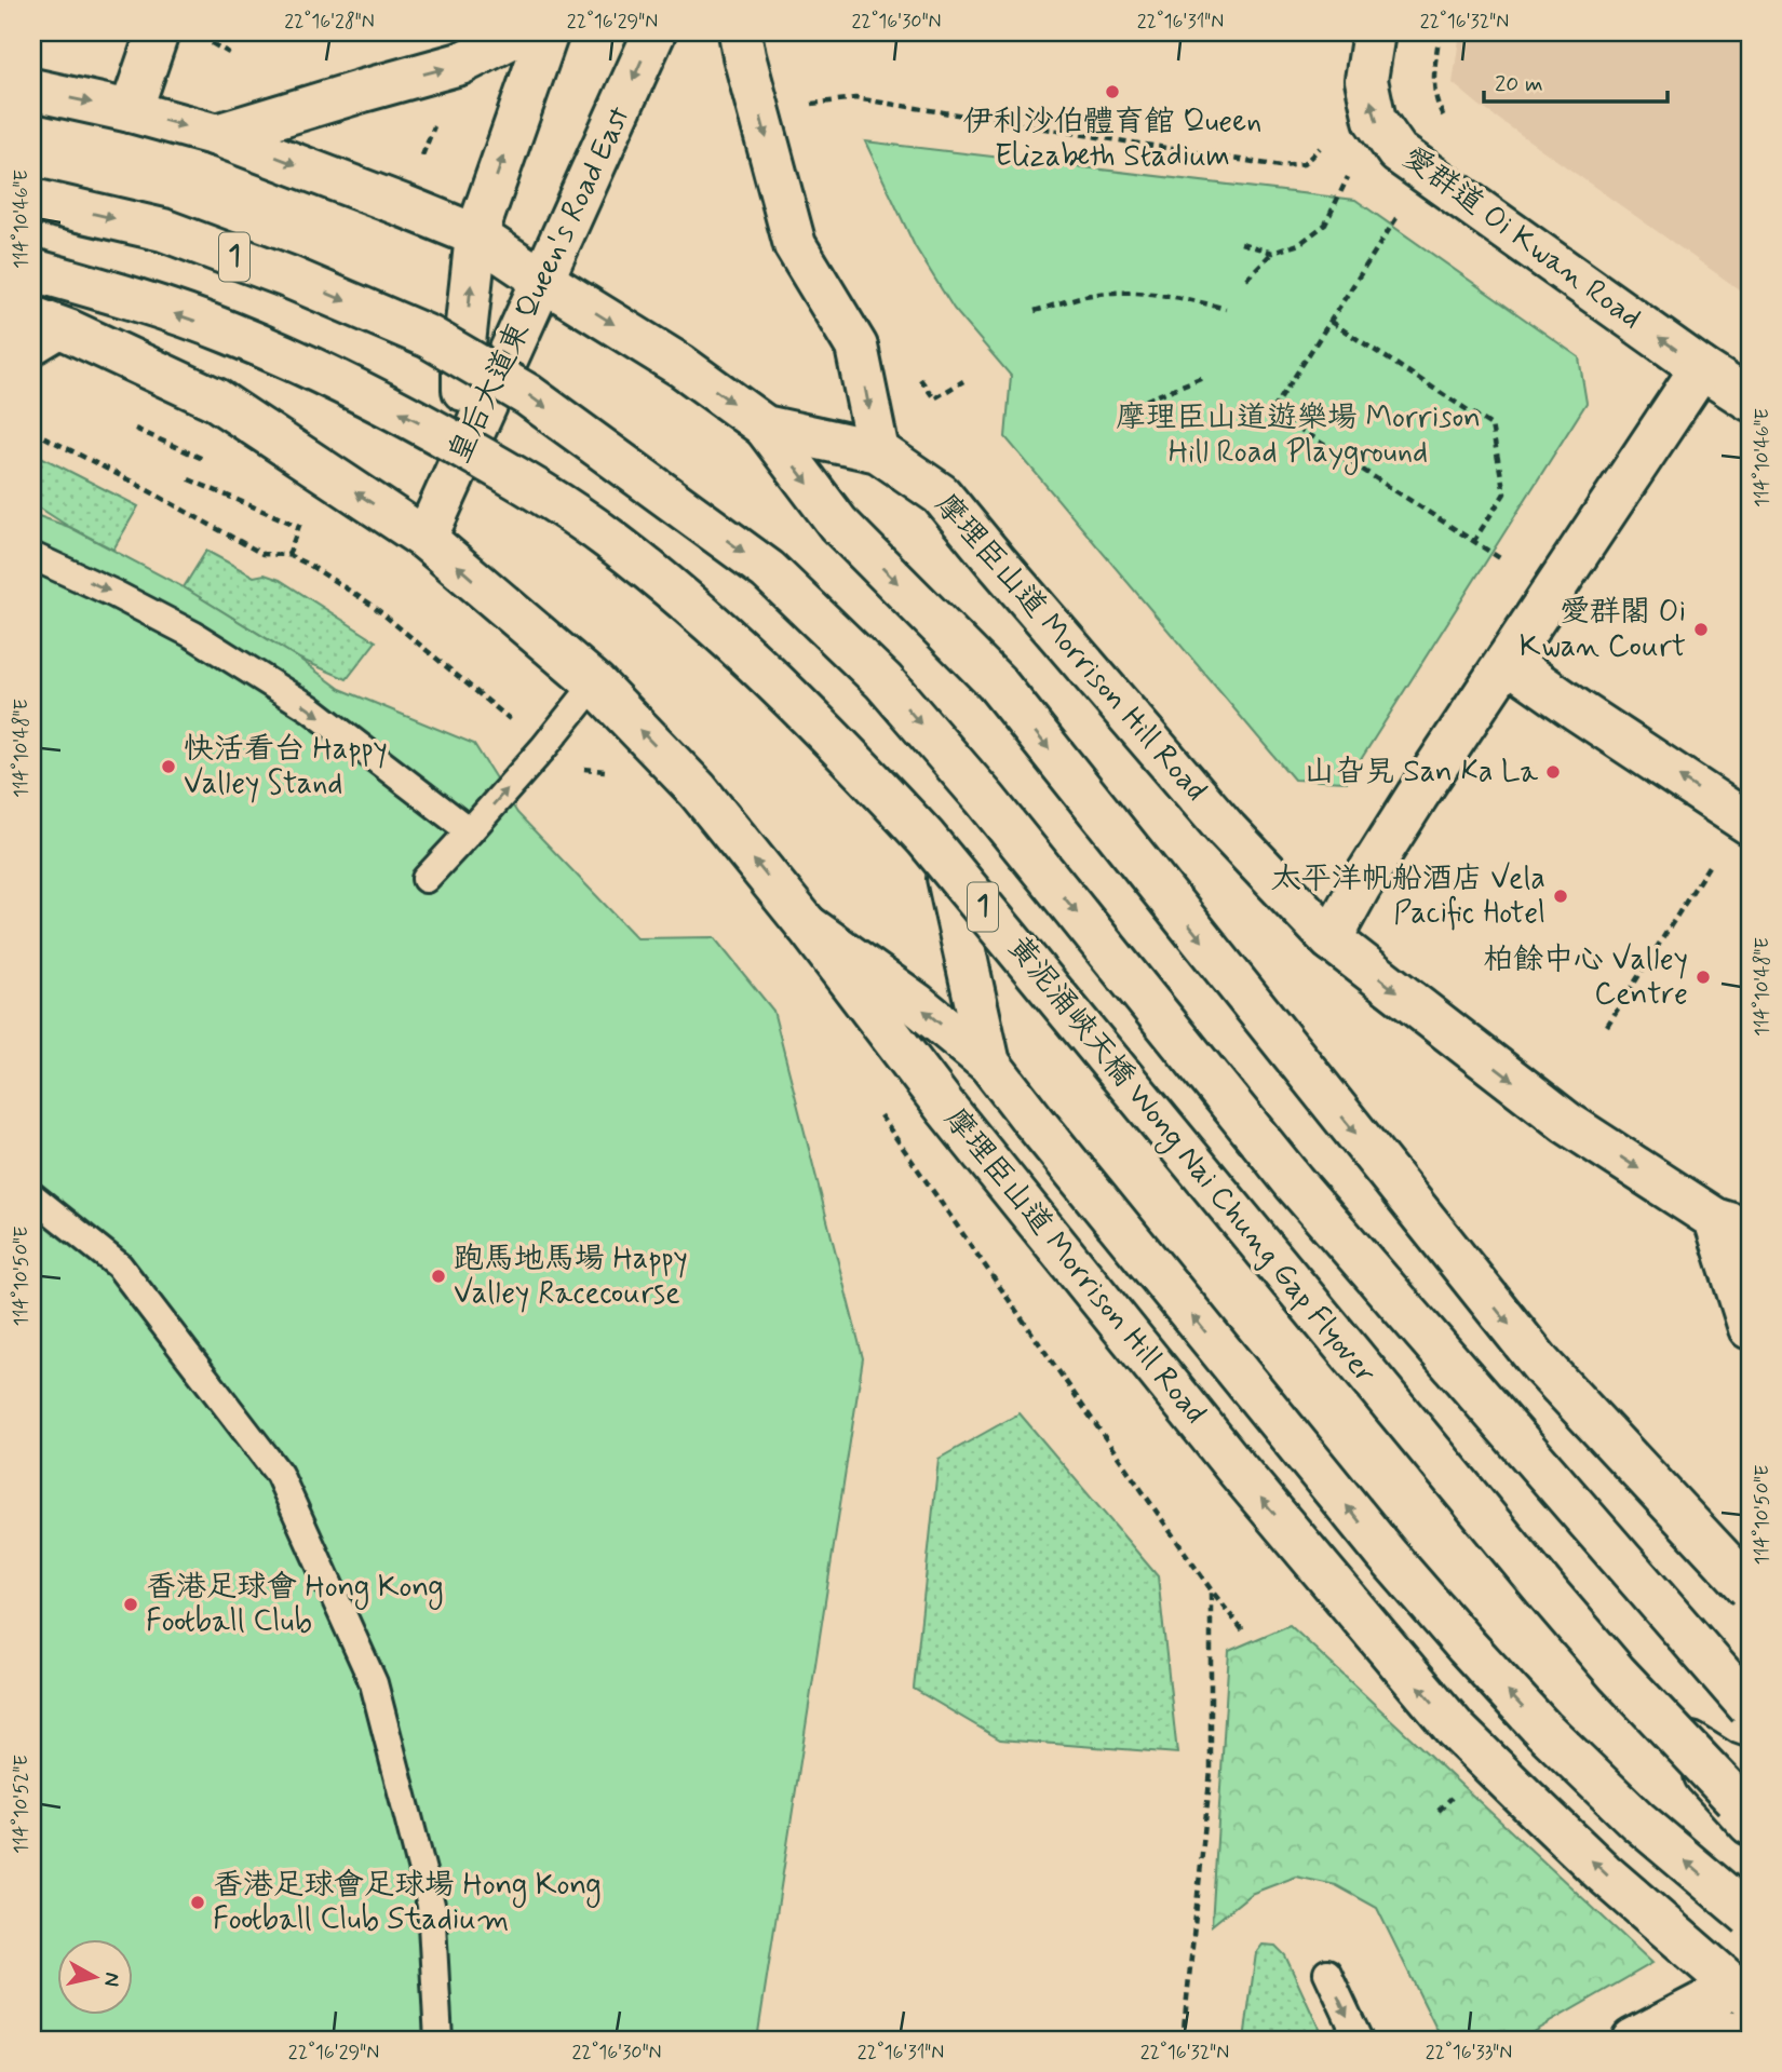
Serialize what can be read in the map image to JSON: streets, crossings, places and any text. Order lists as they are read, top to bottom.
{
  "streets": {
    "main road": [
      "愛群道 Oi Kwan Road",
      "1",
      "皇后大道東 Queen's Road East",
      "摩理臣山道 Morrison Hill Road",
      "黃泥涌峽天橋 Wong Nai Chung Gap Flyover"
    ]
  },
  "crossings": [
    ["皇后大道東 Queen's Road East", "摩理臣山道 Morrison Hill Road"]
  ],
  "one_way": ["愛群道 Oi Kwan Road"],
  "parks": ["摩理臣山道遊樂場 Morrison Hill Road Playground"],
  "places": [
    "伊利沙伯體育館 Queen Elizabeth Stadium",
    "愛群閣 Oi Kwan Court",
    "快活看台 Happy Valley Stand",
    "山旮旯 San Ka La",
    "太平洋帆船酒店 Vela Pacific Hotel",
    "柏餘中心 Valley Centre",
    "跑馬地馬場 Happy Valley Racecourse",
    "香港足球會 Hong Kong Football Club",
    "香港足球會足球場 Hong Kong Football Club Stadium"
  ],
  "scale_bar": "20 m",
  "north": "right",
  "coordinates": [
    "22°16'28\"N",
    "22°16'29\"N",
    "22°16'30\"N",
    "22°16'31\"N",
    "22°16'32\"N",
    "114°10'46\"E",
    "114°10'48\"E",
    "114°10'50\"E",
    "114°10'52\"E",
    "22°16'33\"N"
  ]
}
